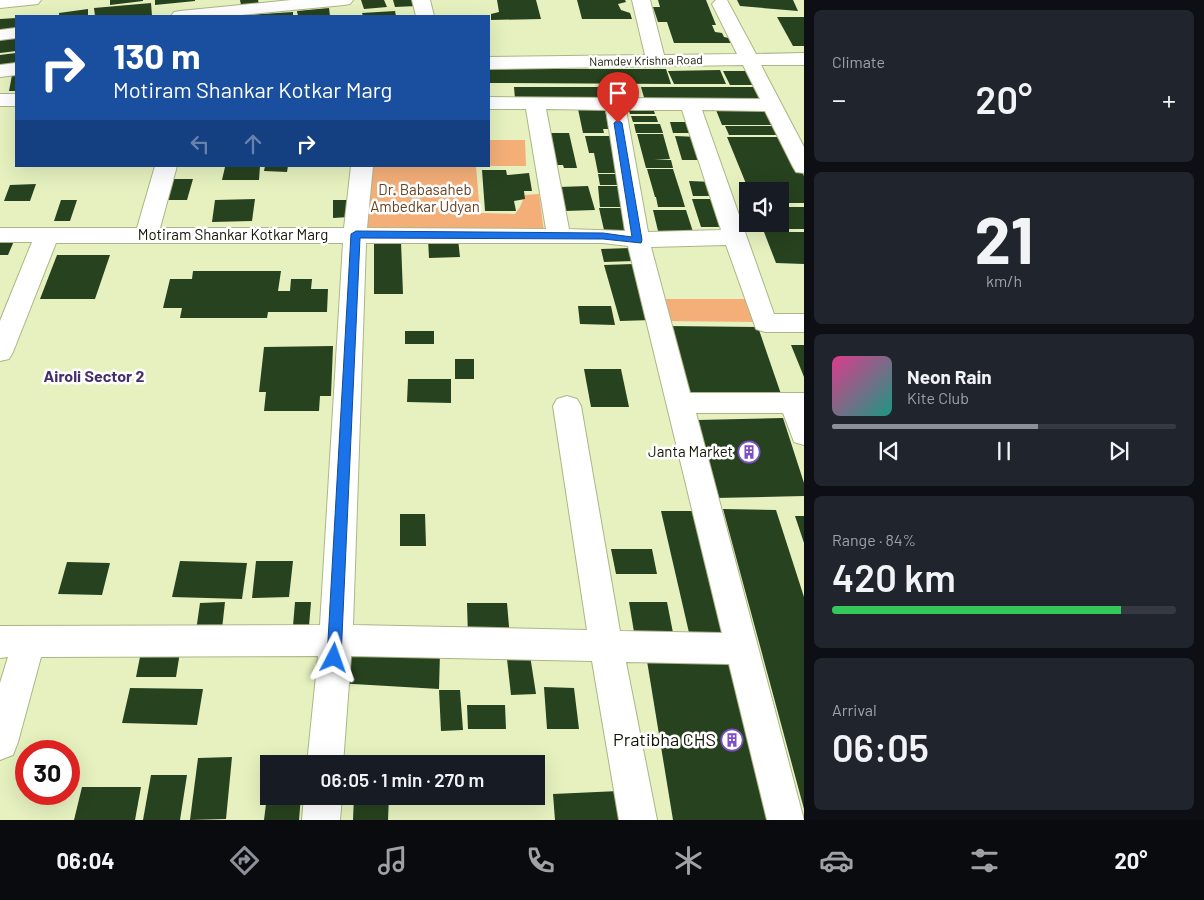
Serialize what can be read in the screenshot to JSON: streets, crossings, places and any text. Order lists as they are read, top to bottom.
{
  "streets": {
    "street": ["Namdev Krishna Road", "Motiram Shankar Kotkar Marg"]
  },
  "districts": ["Airoli Sector 2"],
  "parks": ["Dr. Babasaheb Ambedkar Udyan"],
  "places": {
    "building": ["Janta Market", "Pratibha CHS"]
  },
  "page": {
    "tile": [
      "Climate",
      ["21", "km/h"],
      ["Range · 84%", "420 km"],
      ["Arrival", "06:05"]
    ],
    "turn": ["130 m", "Motiram Shankar Kotkar Marg"],
    "heat": ["−", "20°", "+"],
    "song": ["Neon Rain", "Kite Club"],
    "limit": "30",
    "trip": "06:05 · 1 min · 270 m",
    "tabs": ["06:04", "20°"]
  }
}
